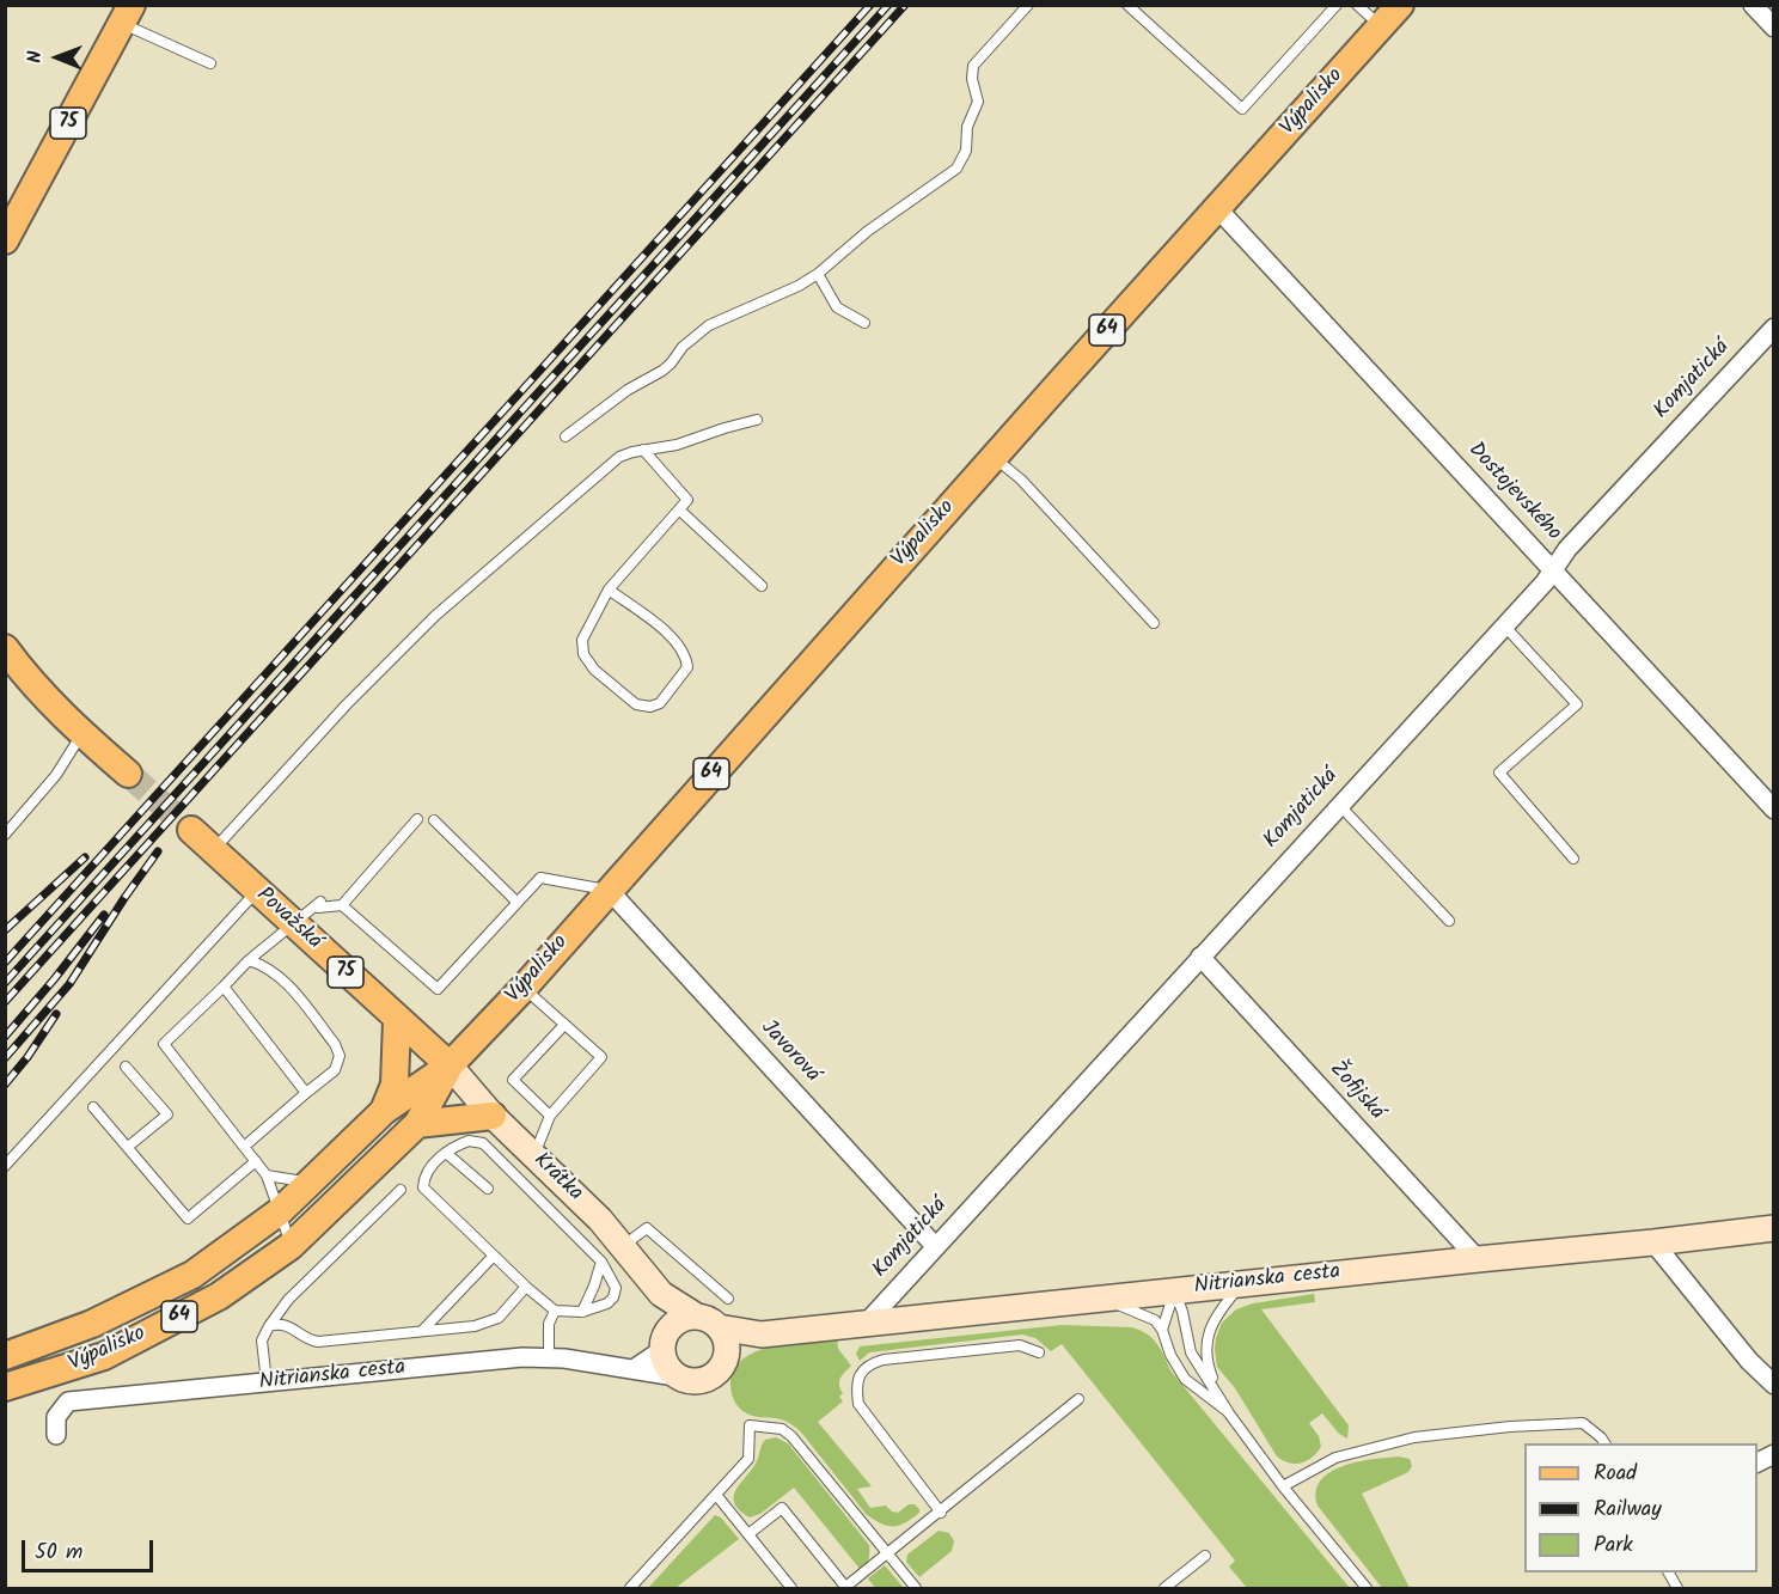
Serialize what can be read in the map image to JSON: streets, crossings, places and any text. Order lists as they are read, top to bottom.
{
  "streets": {
    "main road": [
      "Výpalisko",
      "75",
      "64",
      "Považská",
      "Krátka",
      "Nitrianska cesta"
    ],
    "street": [
      "Komjatická",
      "Dostojevského",
      "Javorová",
      "Žofijská"
    ]
  },
  "crossings": [
    ["Výpalisko", "64"],
    ["Výpalisko", "Dostojevského"],
    ["Výpalisko", "Považská"],
    ["Výpalisko", "Javorová"],
    ["Výpalisko", "Krátka"],
    ["64", "Považská"],
    ["Komjatická", "Dostojevského"],
    ["Komjatická", "Javorová"],
    ["Komjatická", "Žofijská"],
    ["Komjatická", "Nitrianska cesta"],
    ["Považská", "Krátka"],
    ["Žofijská", "Nitrianska cesta"],
    ["Krátka", "Nitrianska cesta"]
  ],
  "legend": ["Road", "Railway", "Park"],
  "scale_bar": "50 m",
  "north": "left"
}
